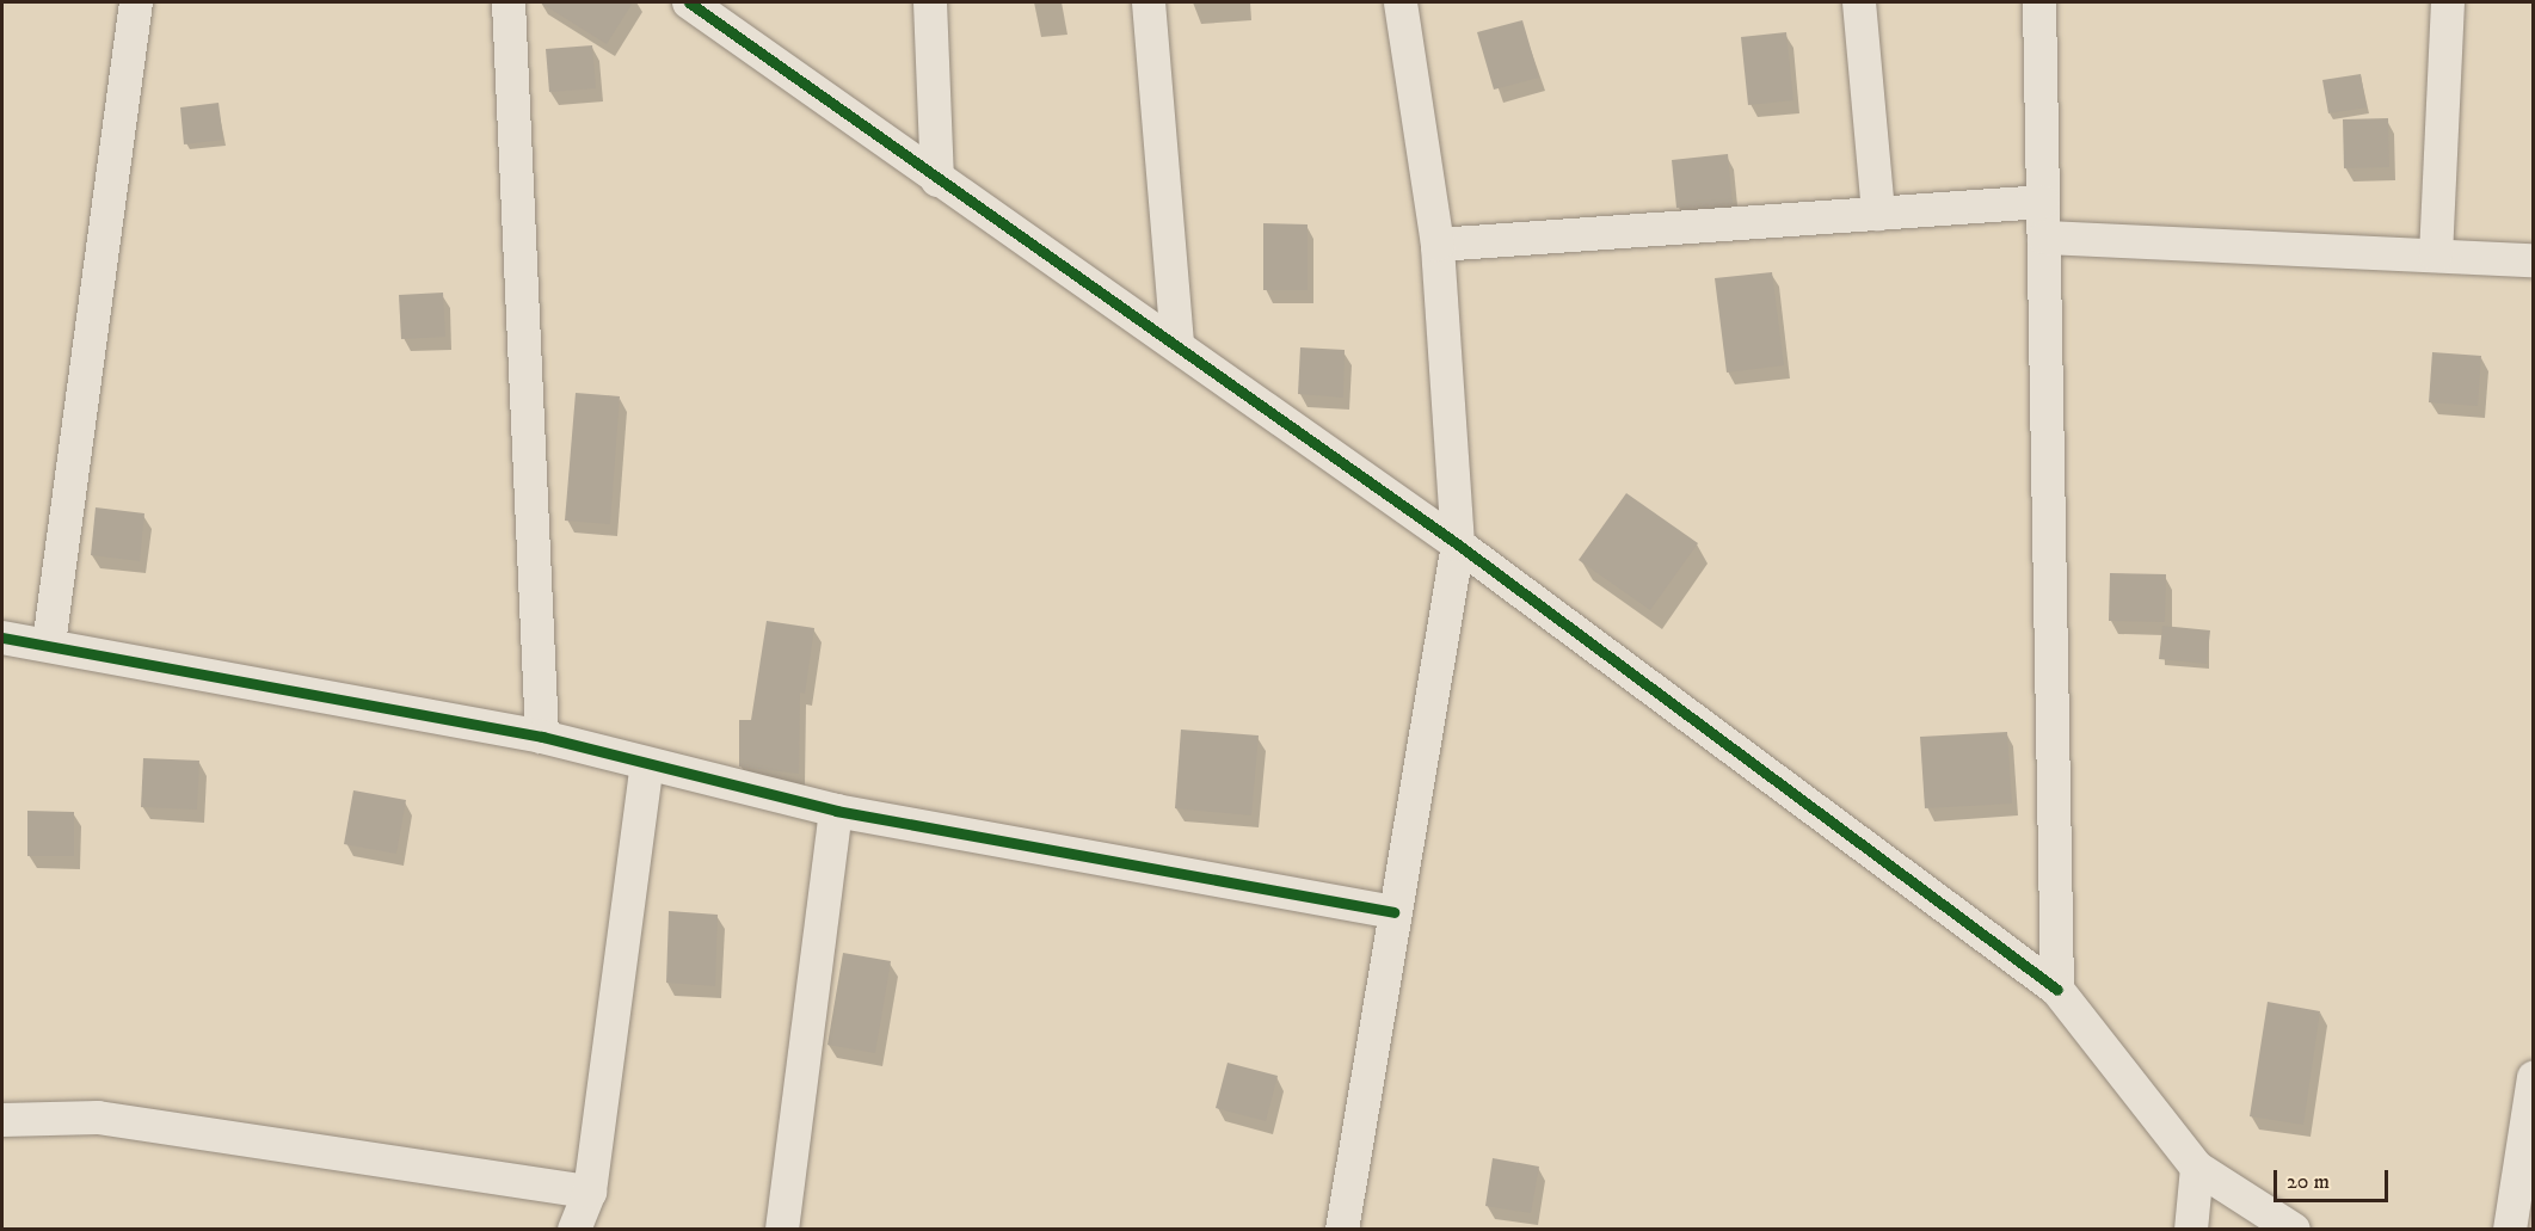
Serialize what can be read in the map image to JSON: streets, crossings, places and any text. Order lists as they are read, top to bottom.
{
  "scale_bar": "20 m"
}
